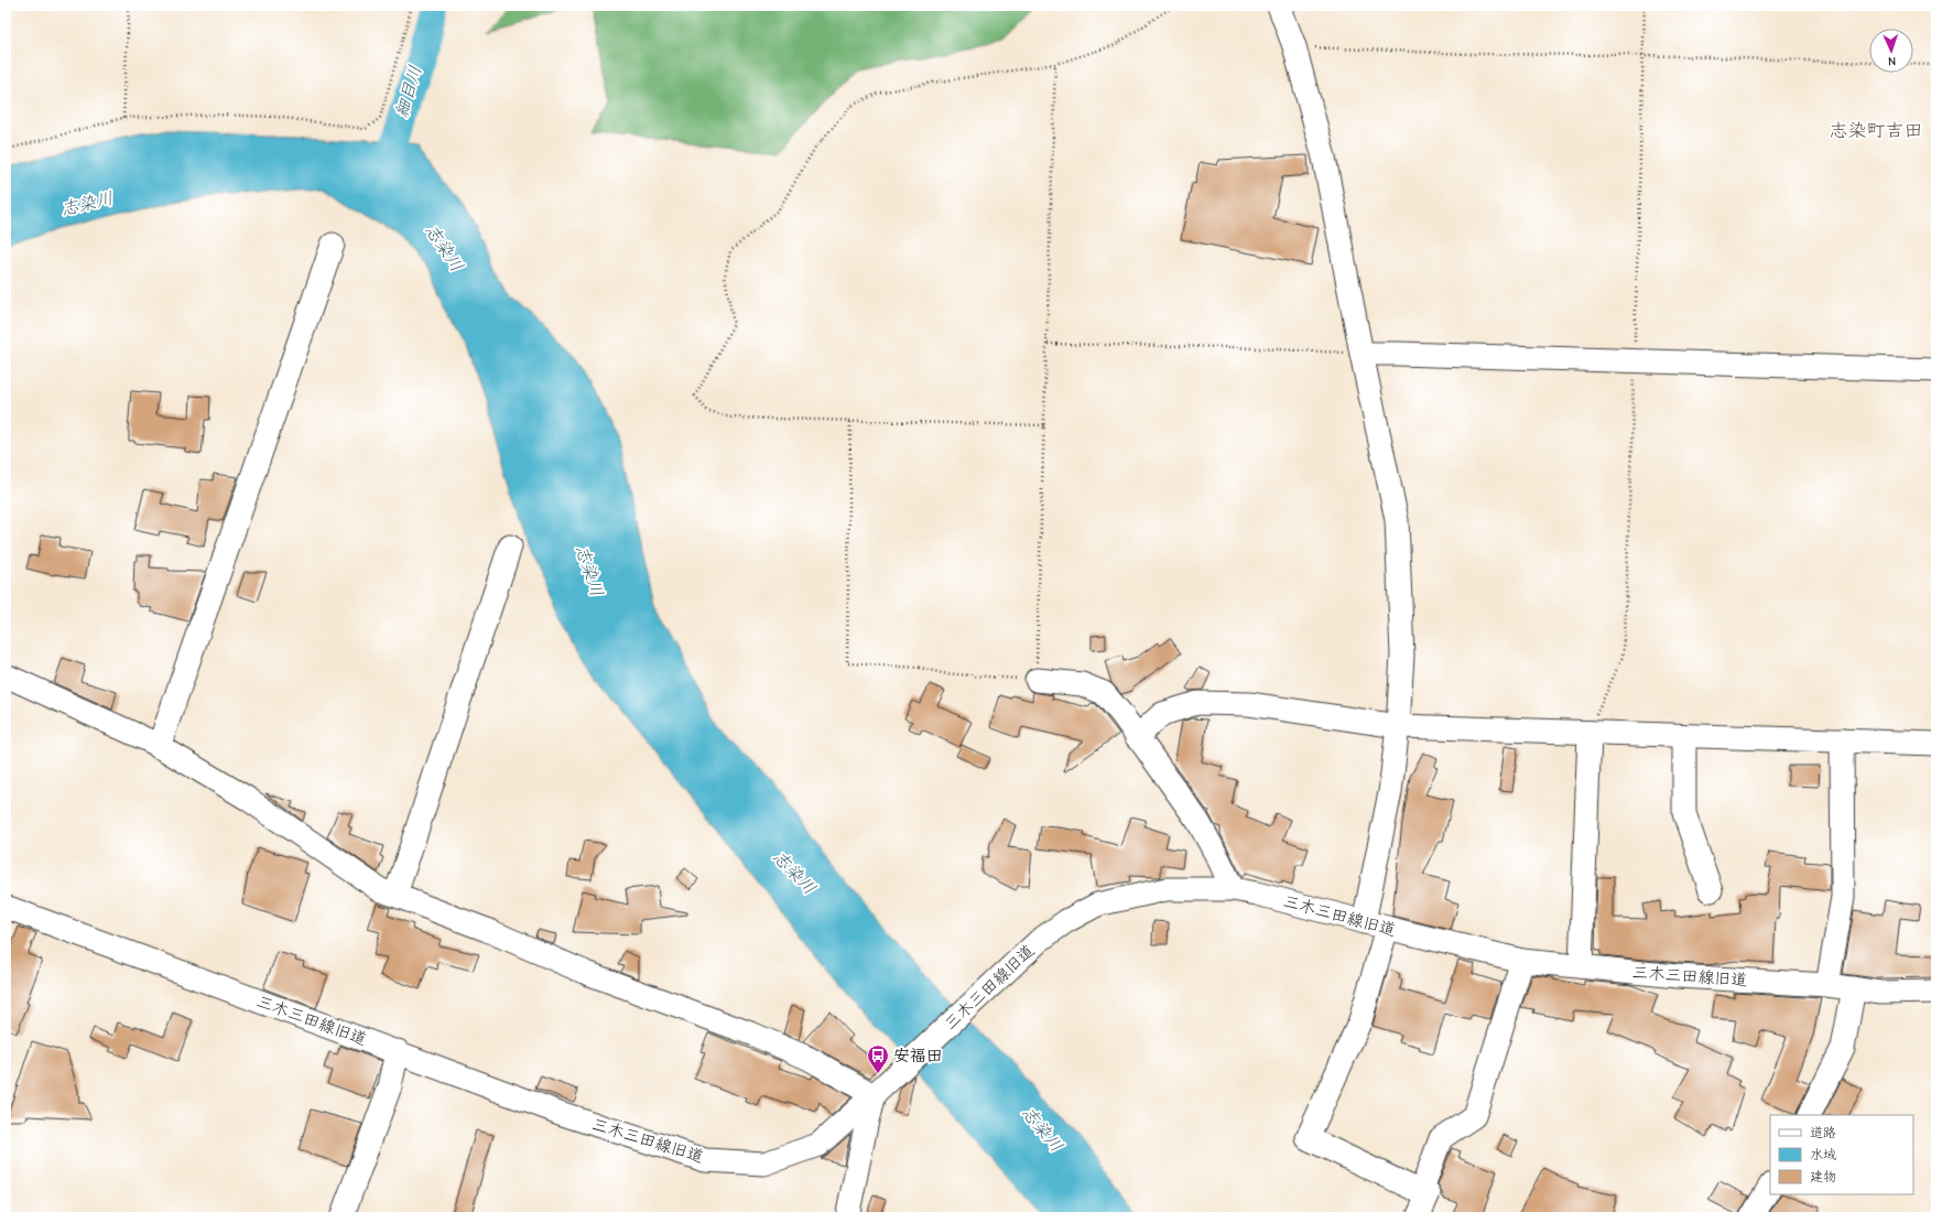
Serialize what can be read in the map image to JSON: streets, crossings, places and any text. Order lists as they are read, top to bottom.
{
  "streets": {
    "street": ["三木三田線旧道"]
  },
  "districts": ["志染町吉田"],
  "water": ["細目川", "志染川"],
  "places": {
    "bus stop": ["安福田"]
  },
  "legend": ["道路", "水域", "建物"],
  "north": "bottom"
}
